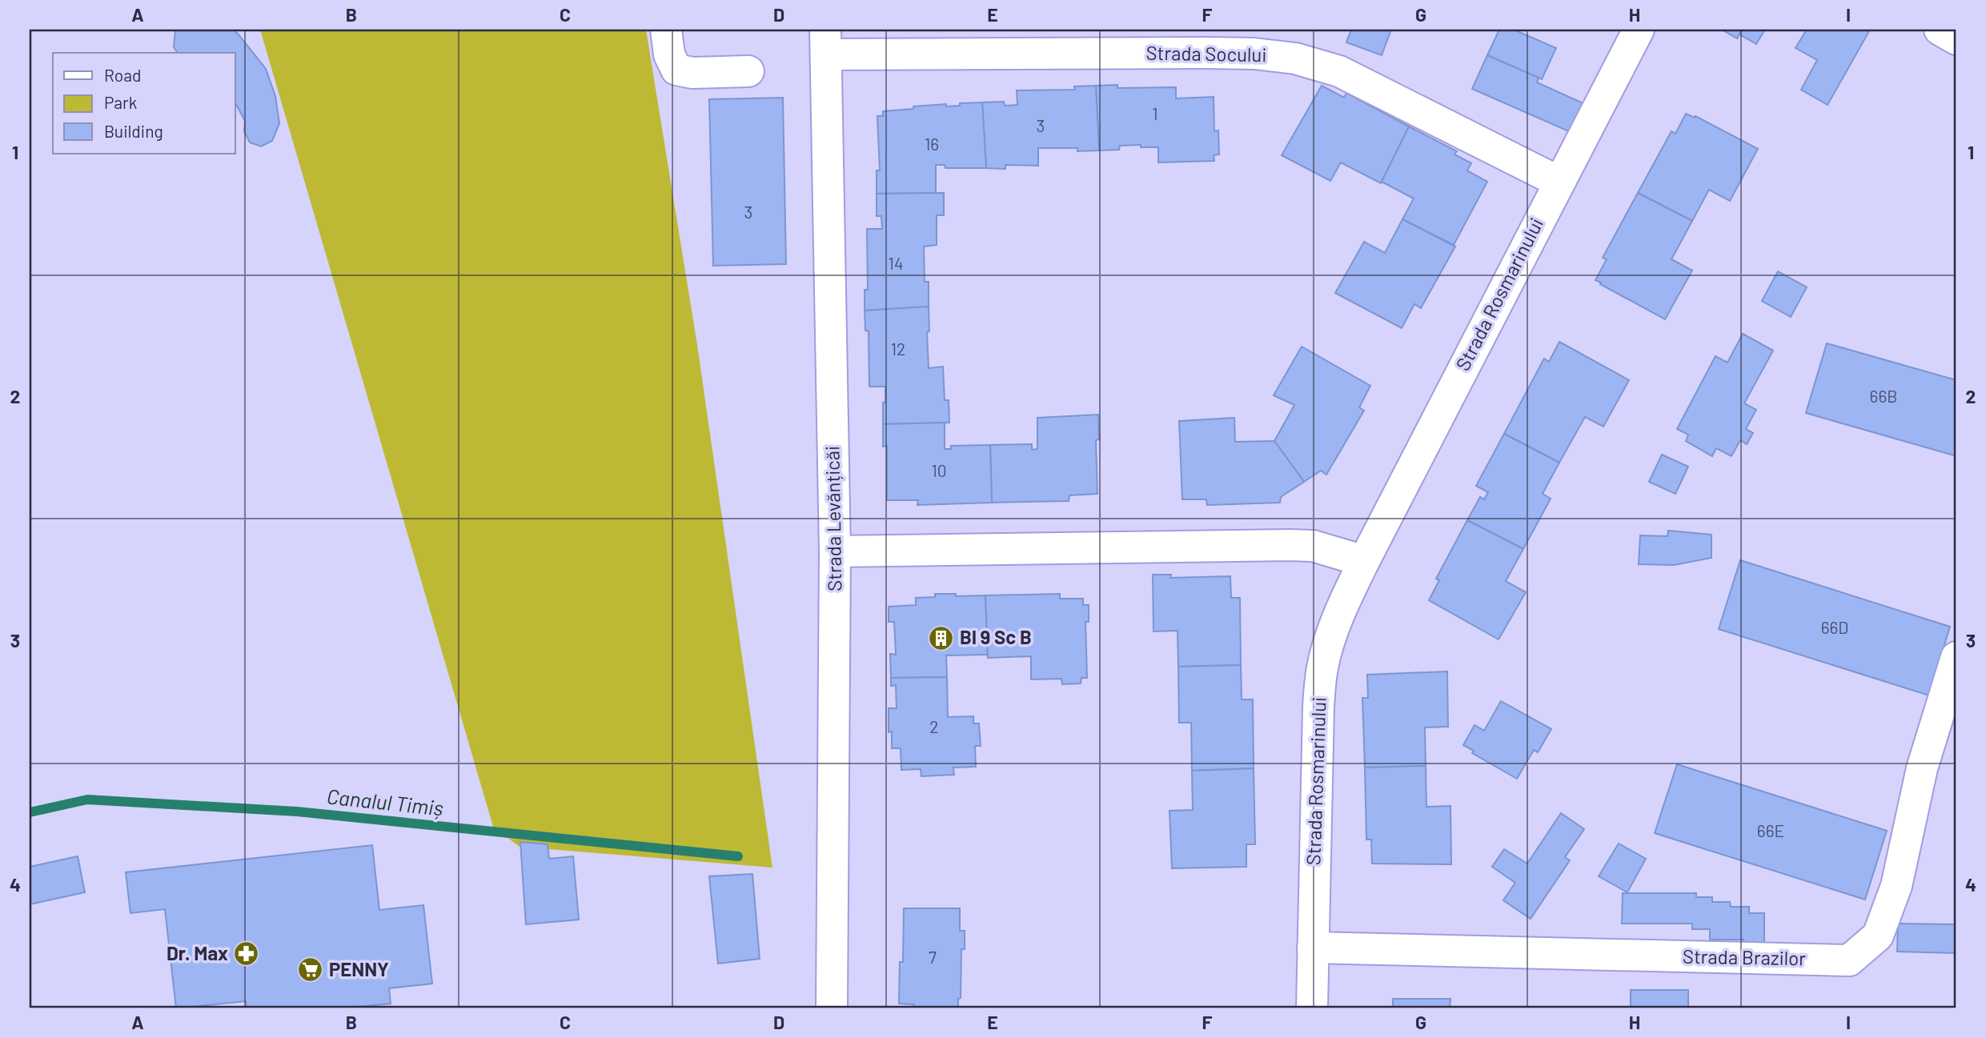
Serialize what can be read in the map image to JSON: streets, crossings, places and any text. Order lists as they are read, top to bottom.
{
  "streets": {
    "street": [
      "Strada Socului",
      "Strada Rosmarinului",
      "Strada Levănțicăi",
      "Strada Brazilor"
    ]
  },
  "crossings": [
    ["Strada Socului", "Strada Rosmarinului"],
    ["Strada Socului", "Strada Levănțicăi"],
    ["Strada Rosmarinului", "Strada Brazilor"]
  ],
  "water": ["Canalul Timiș"],
  "places": {
    "building": ["Bl 9 Sc B"],
    "pharmacy": ["Dr. Max"],
    "supermarket": ["PENNY"]
  },
  "house_numbers": [
    "1",
    "3",
    "16",
    "3",
    "14",
    "12",
    "66B",
    "10",
    "66D",
    "2",
    "66E",
    "7"
  ],
  "legend": ["Road", "Park", "Building"],
  "grid": {
    "columns": [
      "A",
      "B",
      "C",
      "D",
      "E",
      "F",
      "G",
      "H",
      "I"
    ],
    "rows": [
      "1",
      "2",
      "3",
      "4"
    ]
  }
}
